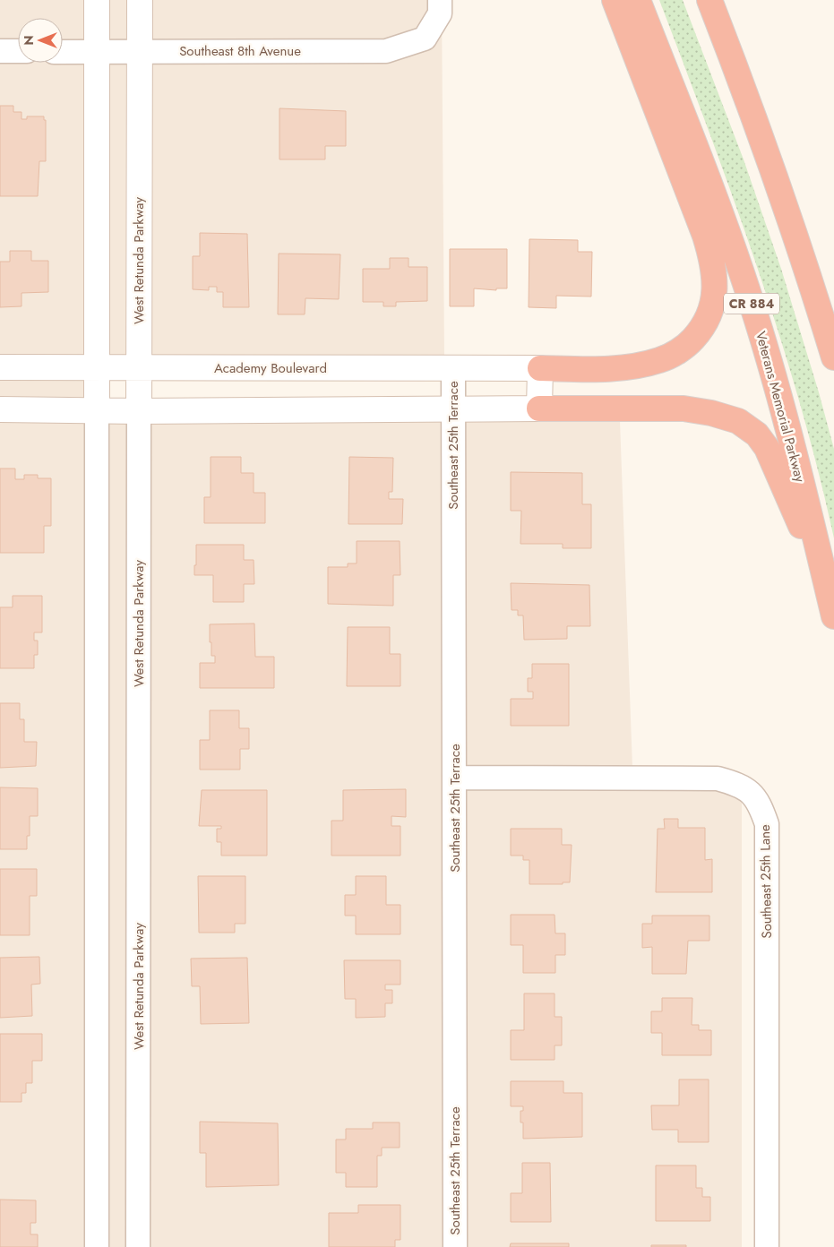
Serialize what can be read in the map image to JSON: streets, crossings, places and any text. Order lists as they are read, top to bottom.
{
  "streets": {
    "highway": ["CR 884", "Veterans Memorial Parkway"],
    "street": [
      "Southeast 8th Avenue",
      "West Retunda Parkway",
      "Academy Boulevard",
      "Southeast 25th Terrace",
      "Southeast 25th Lane"
    ]
  },
  "crossings": [
    ["Southeast 8th Avenue", "West Retunda Parkway"],
    ["West Retunda Parkway", "Academy Boulevard"],
    ["Academy Boulevard", "Southeast 25th Terrace"],
    ["Southeast 25th Terrace", "Southeast 25th Lane"]
  ],
  "north": "left"
}
